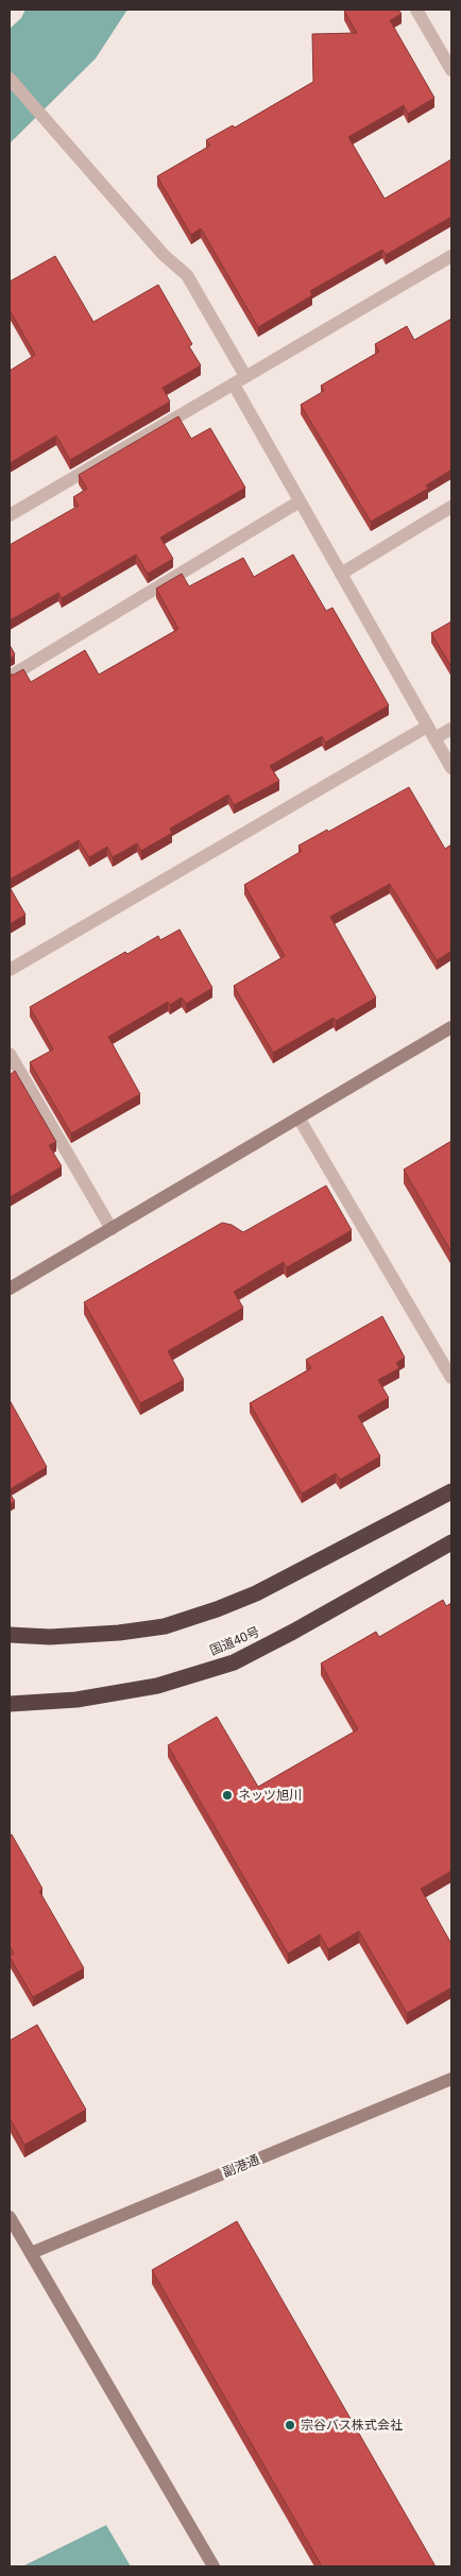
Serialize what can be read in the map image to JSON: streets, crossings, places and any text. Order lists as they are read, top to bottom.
{
  "streets": {
    "highway": ["国道40号"],
    "street": ["副港通"]
  },
  "places": ["ネッツ旭川", "宗谷バス株式会社"]
}
